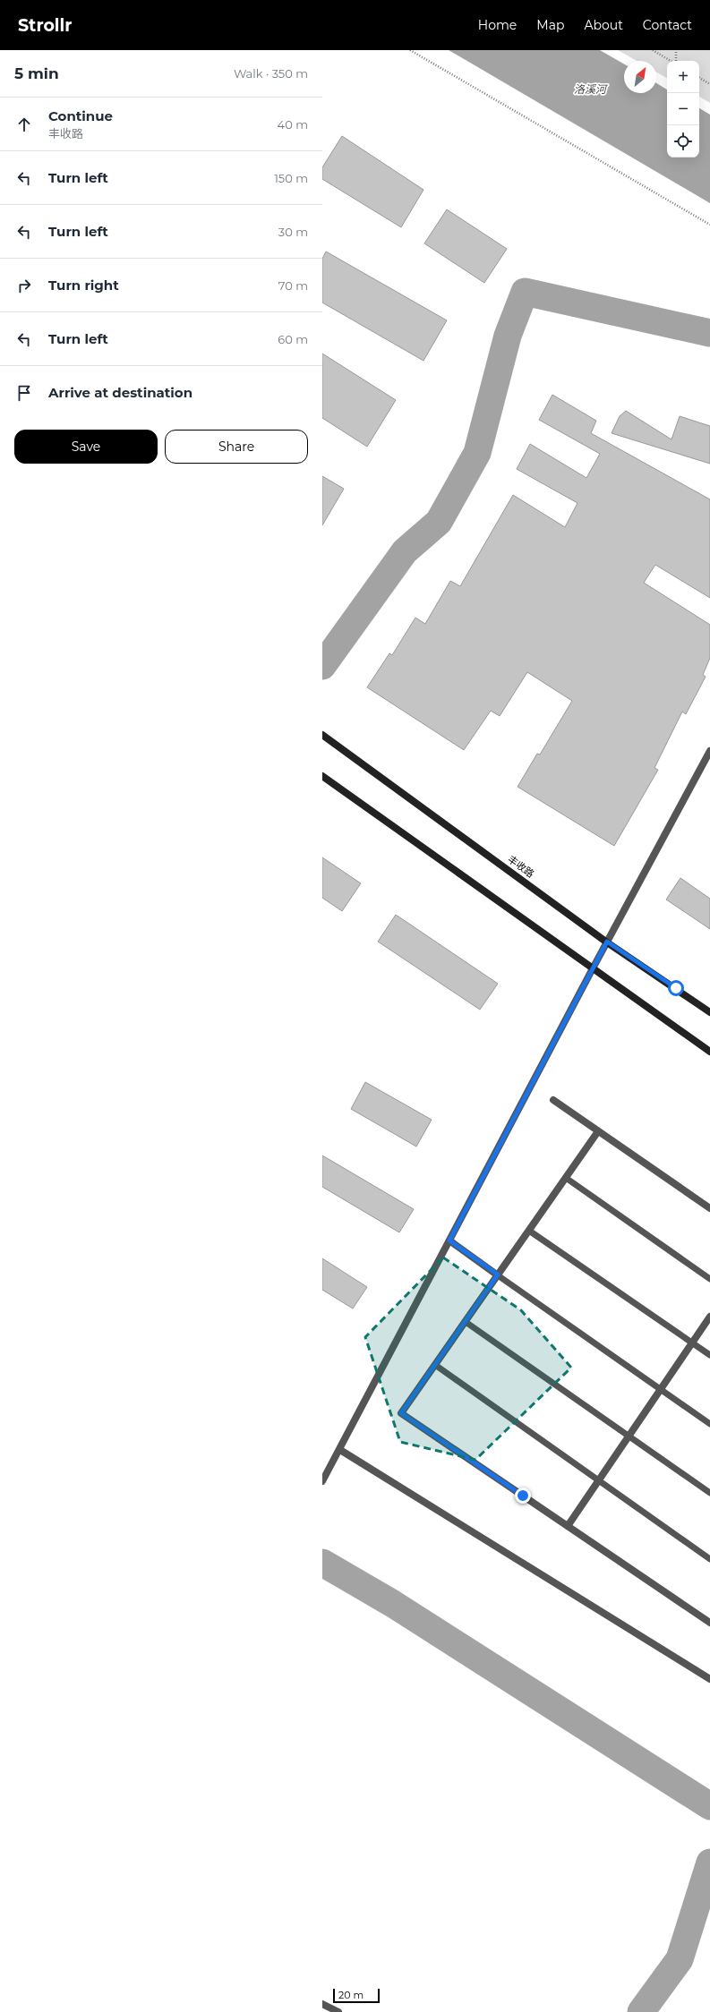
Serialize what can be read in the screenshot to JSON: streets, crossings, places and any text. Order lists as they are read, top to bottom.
{
  "streets": {
    "main road": ["丰收路"]
  },
  "water": ["洛溪河"],
  "scale_bar": "20 m",
  "north": "top right",
  "page": {
    "header": "Strollr",
    "nav": [
      "Home",
      "Map",
      "About",
      "Contact"
    ],
    "heading": ["5 min", "Walk · 350 m"],
    "map_buttons": ["+", "−"],
    "list": [
      ["Continue", "丰收路", "40 m"],
      ["Turn left", "150 m"],
      ["Turn left", "30 m"],
      ["Turn right", "70 m"],
      ["Turn left", "60 m"],
      "Arrive at destination"
    ],
    "buttons": ["Save", "Share"],
    "scale": "20 m"
  }
}
